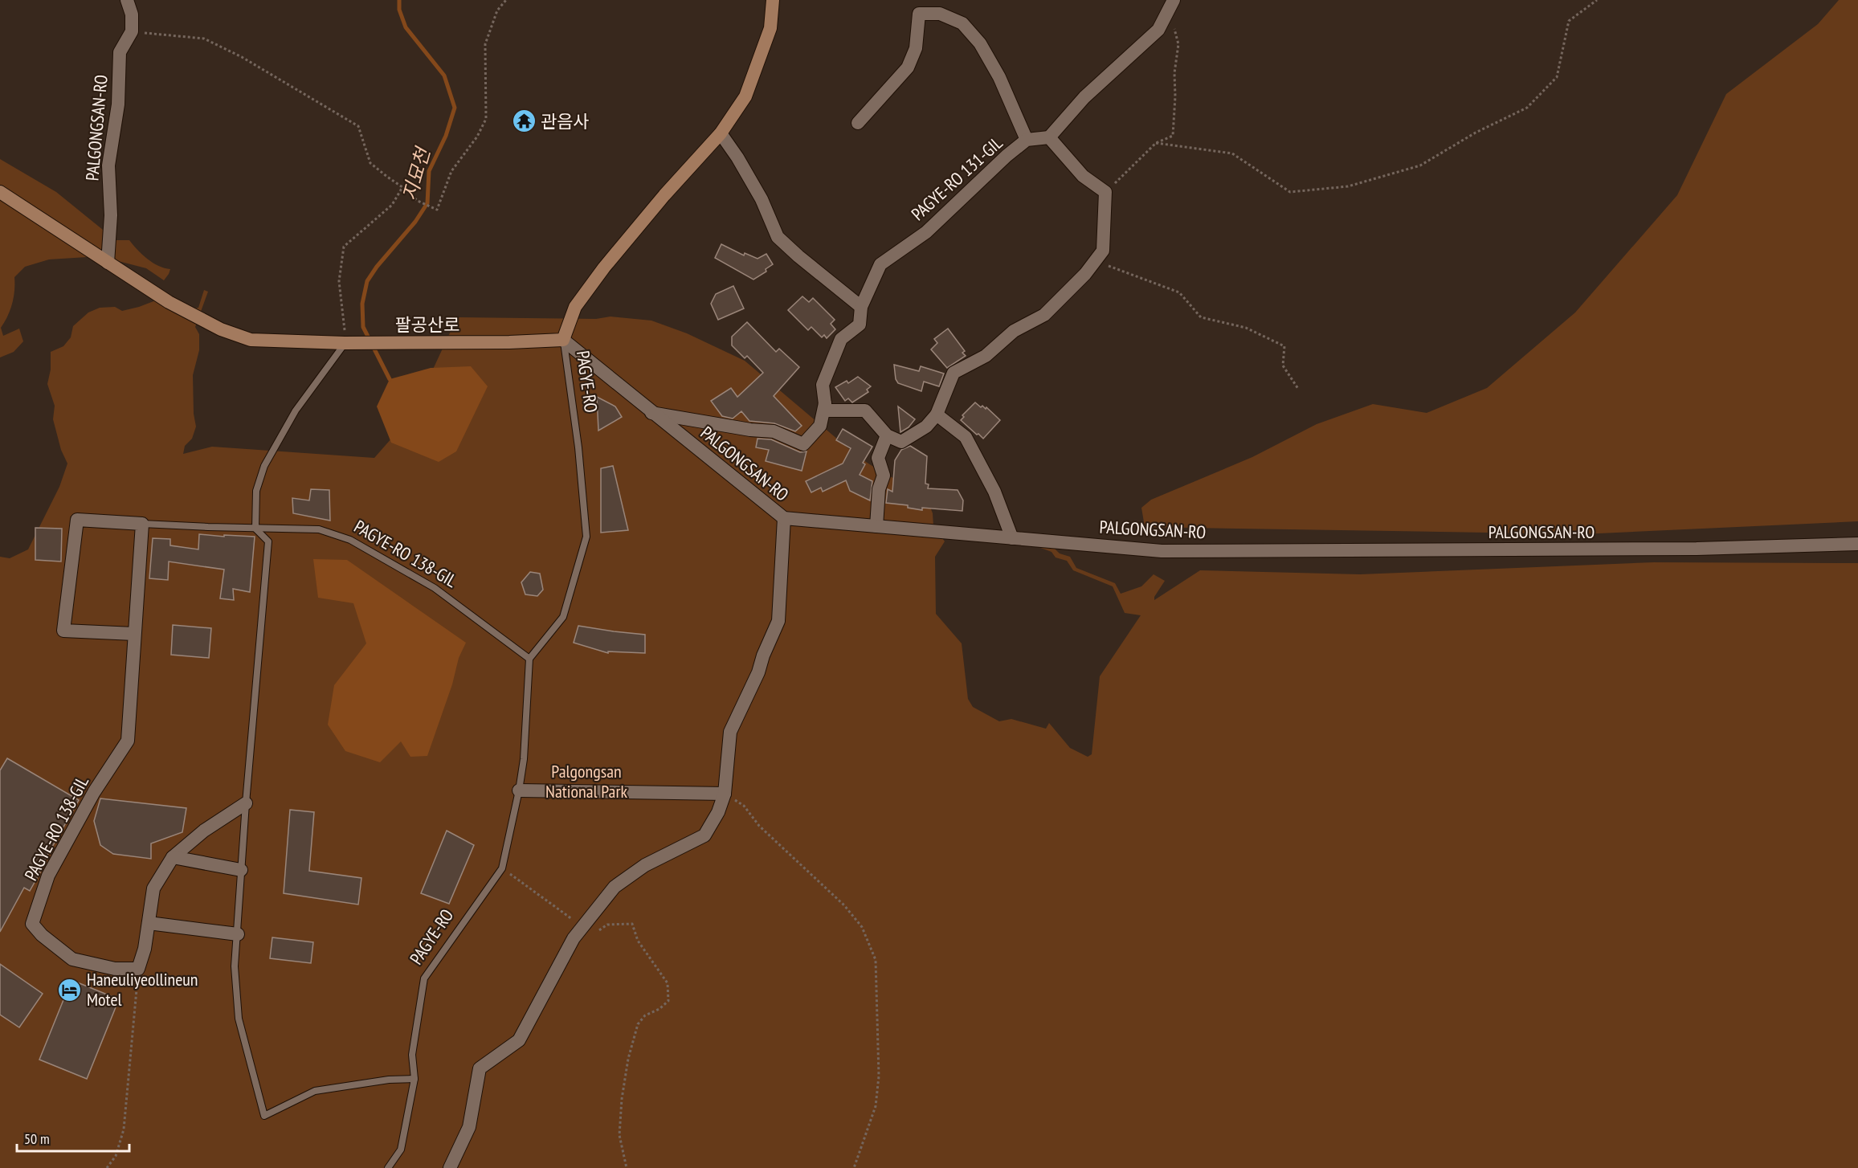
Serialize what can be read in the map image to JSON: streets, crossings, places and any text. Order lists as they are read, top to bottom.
{
  "streets": {
    "main road": ["팔공산로", "PAGYE-RO"],
    "street": ["PALGONGSAN-RO", "PAGYE-RO 131-GIL", "PAGYE-RO 138-GIL"]
  },
  "crossings": [
    ["PALGONGSAN-RO", "PAGYE-RO 131-GIL"],
    ["PALGONGSAN-RO", "팔공산로"],
    ["PALGONGSAN-RO", "PAGYE-RO"],
    ["팔공산로", "PAGYE-RO"],
    ["PAGYE-RO", "PAGYE-RO 138-GIL"]
  ],
  "water": ["지묘천"],
  "parks": ["Palgongsan National Park"],
  "places": {
    "temple": ["관음사"],
    "hotel": ["Haneuliyeollineun Motel"]
  },
  "scale_bar": "50 m"
}
